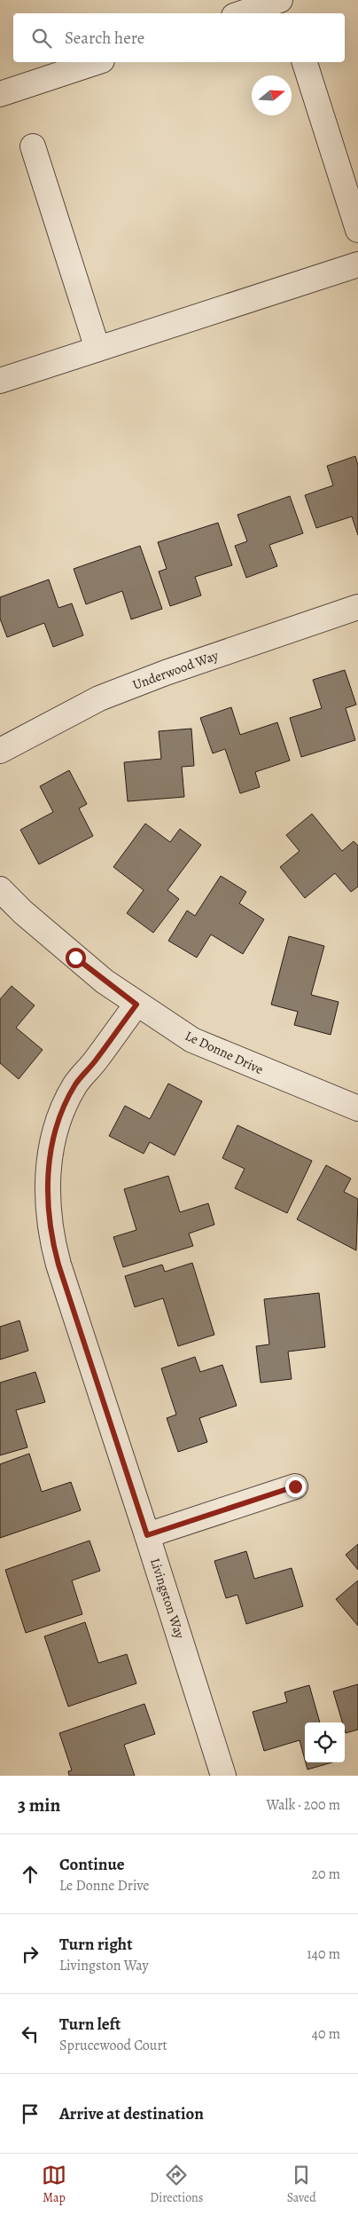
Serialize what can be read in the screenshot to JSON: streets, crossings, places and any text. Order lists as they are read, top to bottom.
{
  "streets": {
    "street": ["Underwood Way", "Le Donne Drive", "Livingston Way"]
  },
  "crossings": [
    ["Le Donne Drive", "Livingston Way"]
  ],
  "north": "right",
  "page": {
    "search": "Search here",
    "heading": ["3 min", "Walk · 200 m"],
    "list": [
      ["Continue", "Le Donne Drive", "20 m"],
      ["Turn right", "Livingston Way", "140 m"],
      ["Turn left", "Sprucewood Court", "40 m"],
      "Arrive at destination"
    ],
    "nav": ["Map", "Directions", "Saved"]
  }
}
